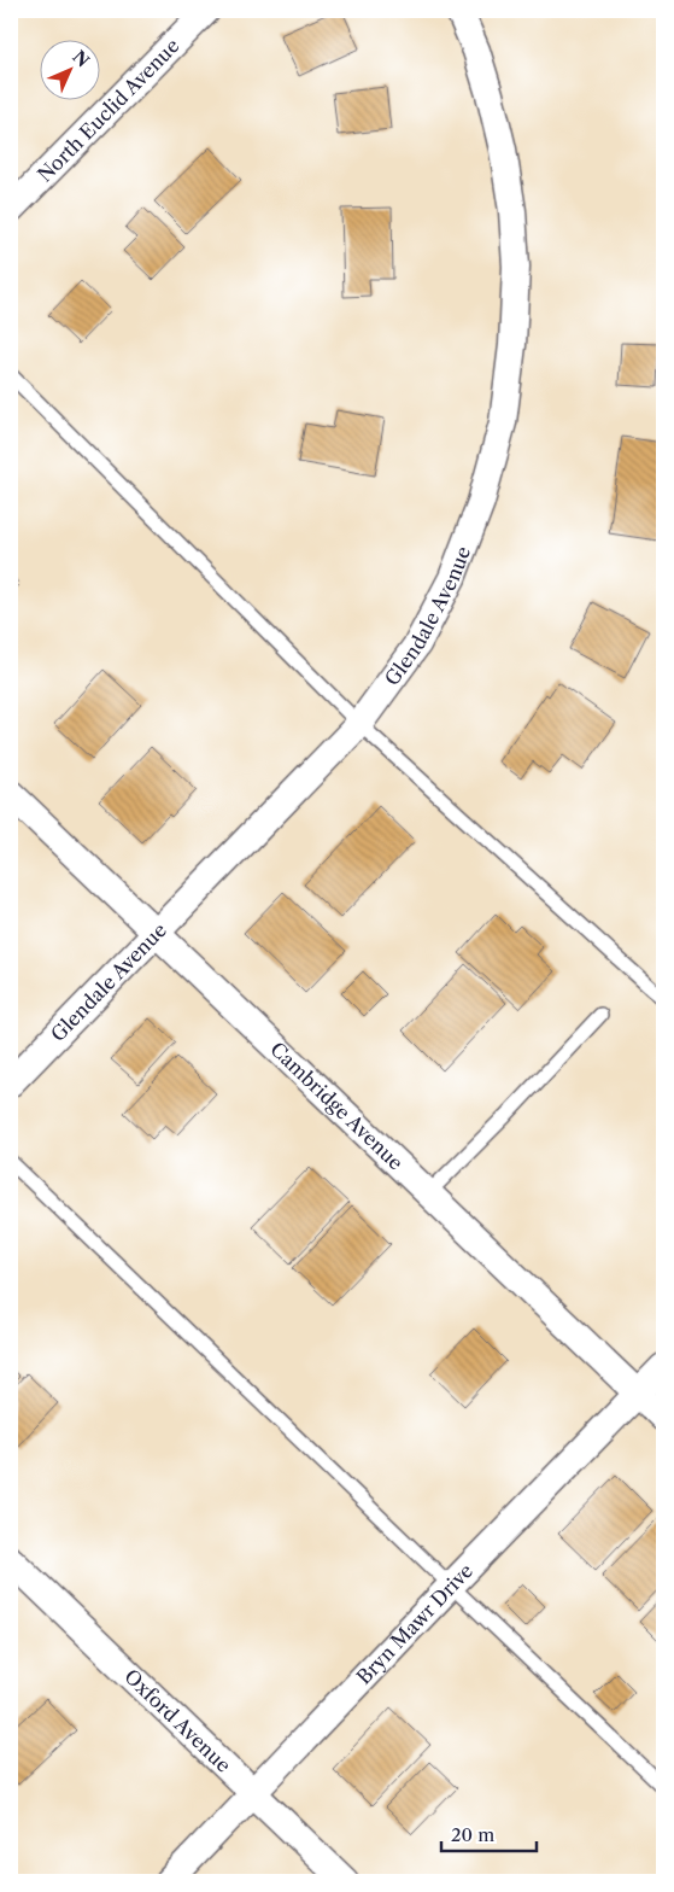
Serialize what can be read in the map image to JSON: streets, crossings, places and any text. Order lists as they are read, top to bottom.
{
  "streets": {
    "street": [
      "North Euclid Avenue",
      "Glendale Avenue",
      "Cambridge Avenue",
      "Bryn Mawr Drive",
      "Oxford Avenue"
    ]
  },
  "crossings": [
    ["Glendale Avenue", "Cambridge Avenue"],
    ["Cambridge Avenue", "Bryn Mawr Drive"],
    ["Bryn Mawr Drive", "Oxford Avenue"]
  ],
  "scale_bar": "20 m",
  "north": "top right"
}
